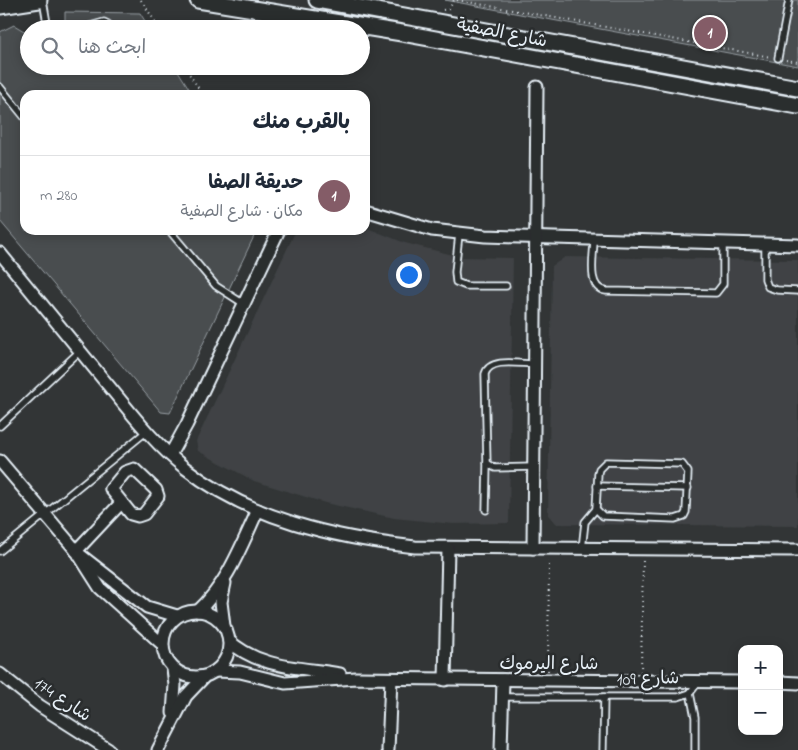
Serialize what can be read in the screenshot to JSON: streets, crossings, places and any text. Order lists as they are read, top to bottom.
{
  "streets": {
    "main road": ["شارع الصفية"],
    "street": ["شارع اليرموك", "شارع 174"],
    "lane": ["شارع 109"]
  },
  "crossings": [
    ["شارع اليرموك", "شارع 109"]
  ],
  "page": {
    "pins": "1",
    "search": "ابحث هنا",
    "heading": "بالقرب منك",
    "list": [
      {
        "mark": "1",
        "name": "حديقة الصفا",
        "note": "مكان · شارع الصفية",
        "value": "280 m"
      }
    ],
    "map_buttons": ["+", "−"]
  }
}
